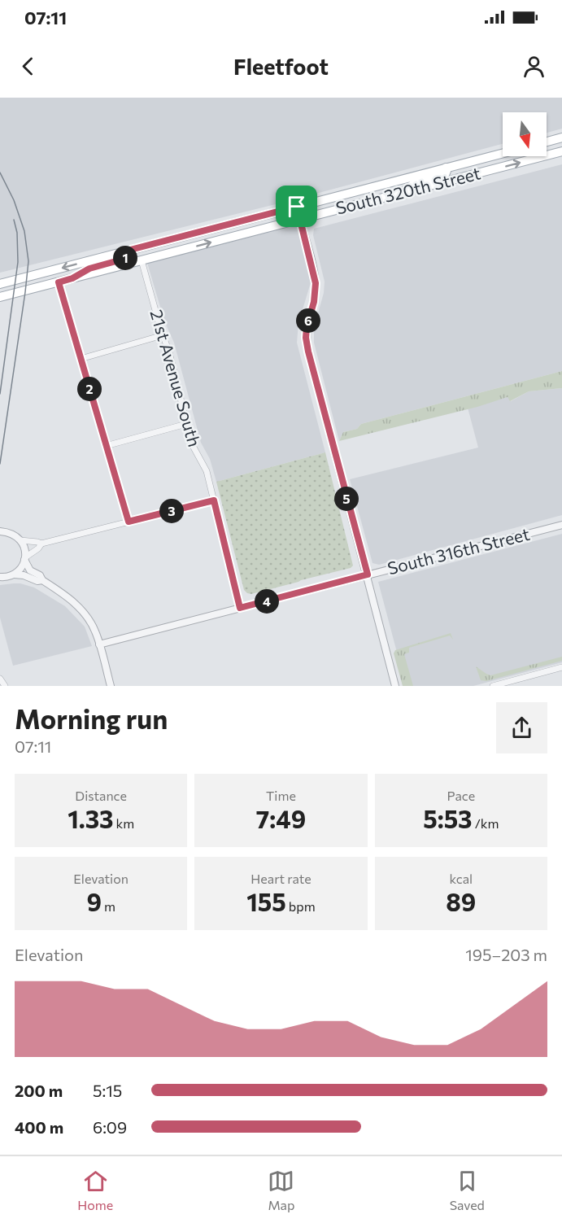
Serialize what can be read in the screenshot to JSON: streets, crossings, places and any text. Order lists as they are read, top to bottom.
{
  "streets": {
    "main road": ["South 320th Street"],
    "street": ["21st Avenue South", "South 316th Street"]
  },
  "crossings": [
    ["South 320th Street", "21st Avenue South"],
    ["21st Avenue South", "South 316th Street"]
  ],
  "north": "bottom",
  "page": {
    "status": "07:11",
    "header": "Fleetfoot",
    "pins": [
      "1",
      "6",
      "2",
      "5",
      "3",
      "4"
    ],
    "heading": ["Morning run", "07:11"],
    "stats": [
      ["Distance", "1.33 km"],
      ["Time", "7:49"],
      ["Pace", "5:53 /km"],
      ["Elevation", "9 m"],
      ["Heart rate", "155 bpm"],
      ["kcal", "89"]
    ],
    "chart": ["Elevation", "195–203 m"],
    "list": [
      {
        "name": "200 m",
        "note": "5:15"
      },
      {
        "name": "400 m",
        "note": "6:09"
      }
    ],
    "tabs": ["Home", "Map", "Saved"]
  }
}
